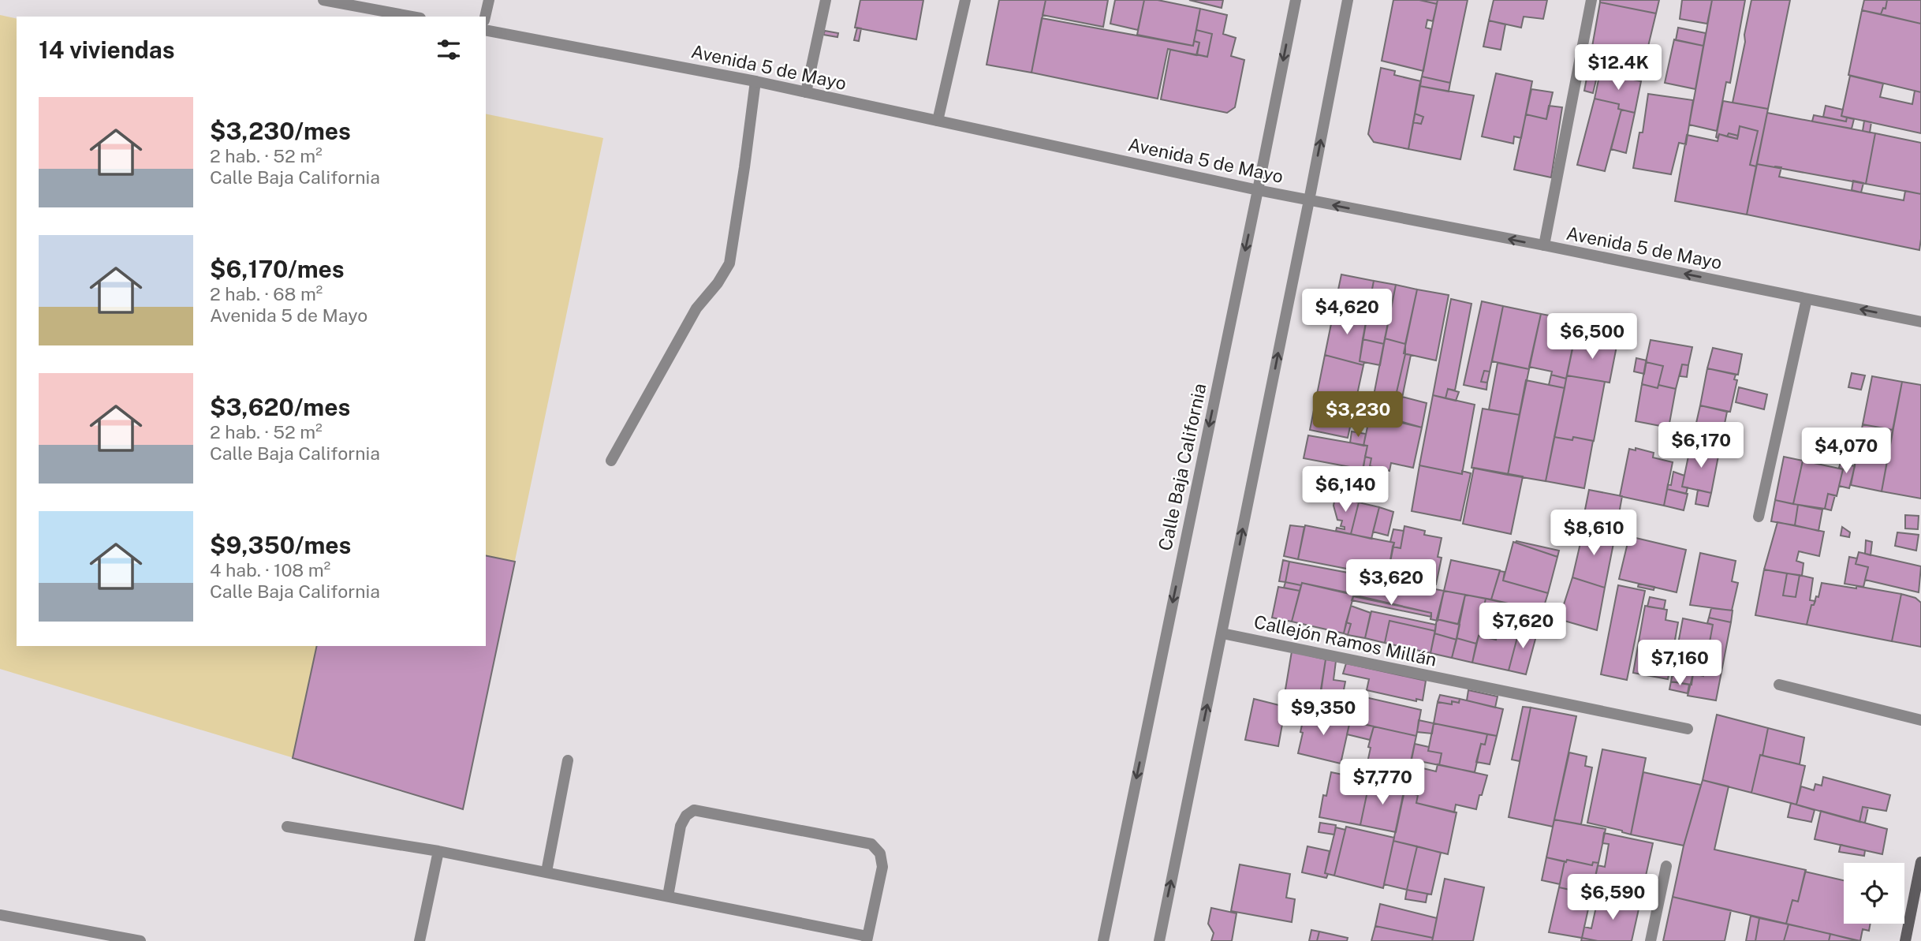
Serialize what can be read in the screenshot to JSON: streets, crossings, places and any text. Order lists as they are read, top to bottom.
{
  "streets": {
    "street": ["Avenida 5 de Mayo", "Calle Baja California", "Callejón Ramos Millán"]
  },
  "crossings": [
    ["Avenida 5 de Mayo", "Calle Baja California"]
  ],
  "one_way": ["Avenida 5 de Mayo"],
  "page": {
    "heading": "14 viviendas",
    "price": [
      "$12.4K",
      "$4,620",
      "$6,500",
      "$3,230",
      "$6,170",
      "$4,070",
      "$6,140",
      "$8,610",
      "$3,620",
      "$7,620",
      "$7,160",
      "$9,350",
      "$7,770",
      "$6,590"
    ],
    "list": [
      {
        "name": "$3,230/mes",
        "note": "2 hab. · 52 m² · Calle Baja California"
      },
      {
        "name": "$6,170/mes",
        "note": "2 hab. · 68 m² · Avenida 5 de Mayo"
      },
      {
        "name": "$3,620/mes",
        "note": "2 hab. · 52 m² · Calle Baja California"
      },
      {
        "name": "$9,350/mes",
        "note": "4 hab. · 108 m² · Calle Baja California"
      }
    ]
  }
}
